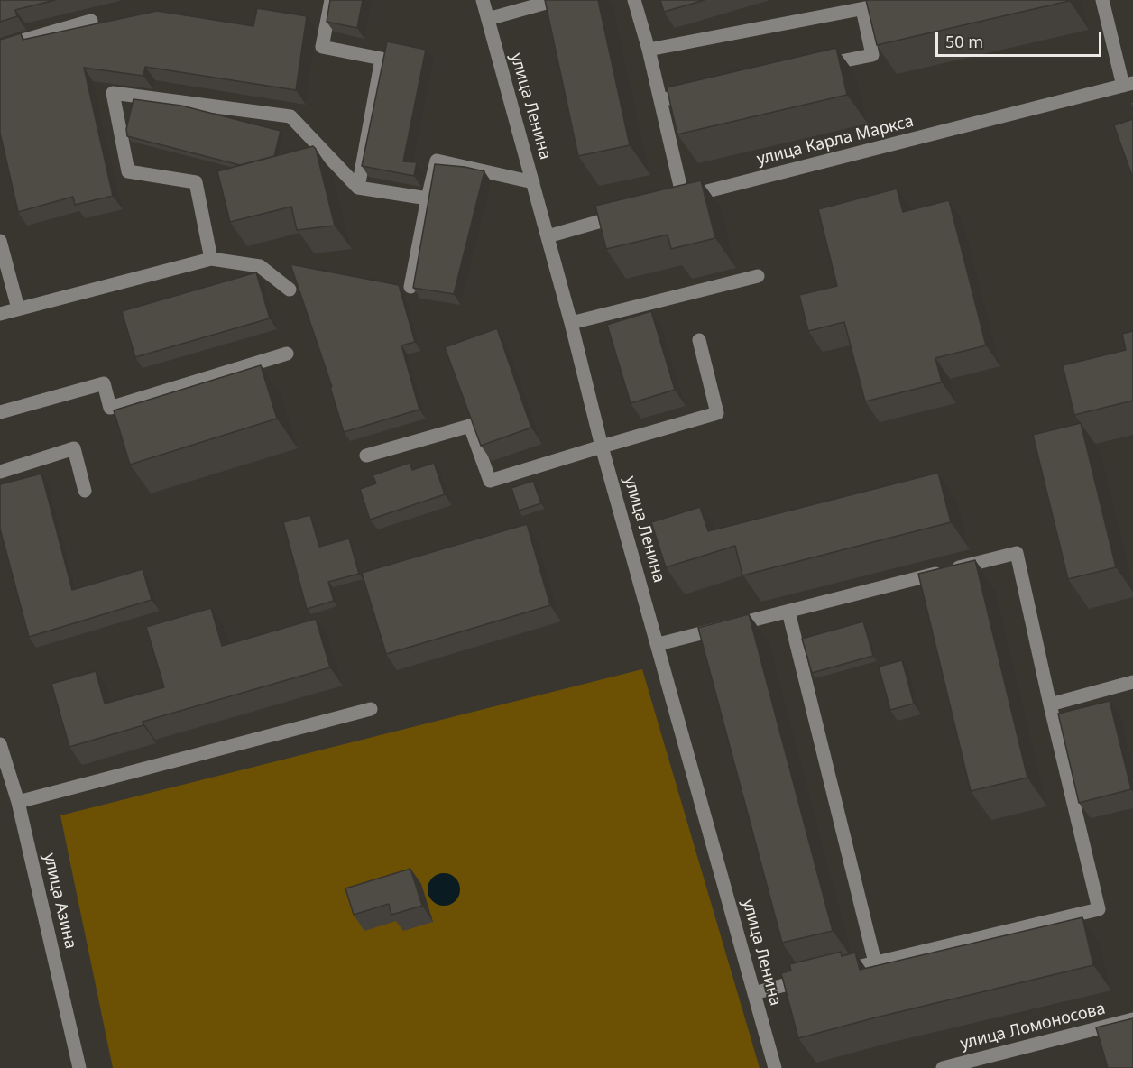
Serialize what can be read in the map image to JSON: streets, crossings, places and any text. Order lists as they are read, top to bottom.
{
  "streets": {
    "street": [
      "улица Ленина",
      "улица Карла Маркса",
      "улица Азина",
      "улица Ломоносова"
    ]
  },
  "scale_bar": "50 m"
}
